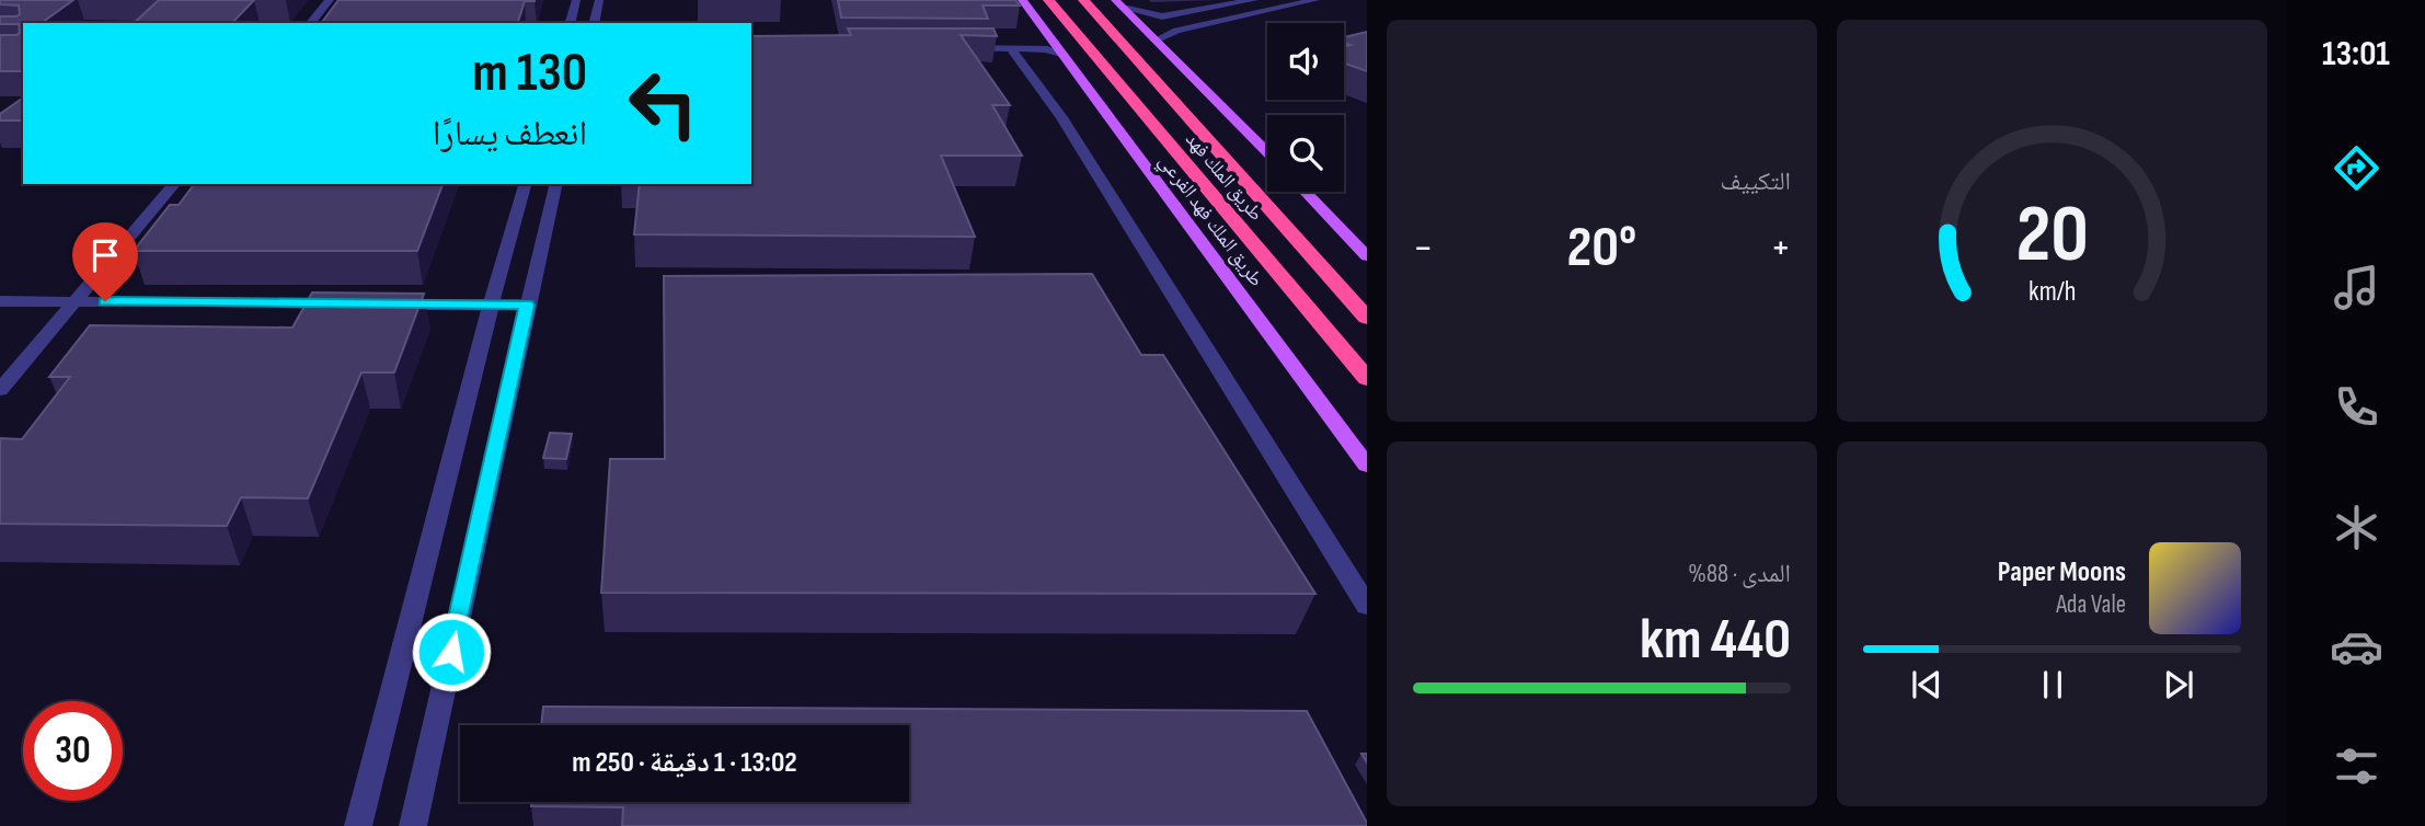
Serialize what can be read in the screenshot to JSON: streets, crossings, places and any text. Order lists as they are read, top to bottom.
{
  "streets": {
    "highway": ["طريق الملك فهد"],
    "main road": ["طريق الملك فهد الفرعي"]
  },
  "page": {
    "tabs": "13:01",
    "tile": [
      "التكييف",
      ["المدى · 88%", "440 km"]
    ],
    "turn": ["130 m", "انعطف يسارًا"],
    "heat": ["−", "20°", "+"],
    "song": ["Paper Moons", "Ada Vale"],
    "limit": "30",
    "trip": "13:02 · 1 دقيقة · 250 m",
    "gauge": ["20", "km/h"]
  }
}
